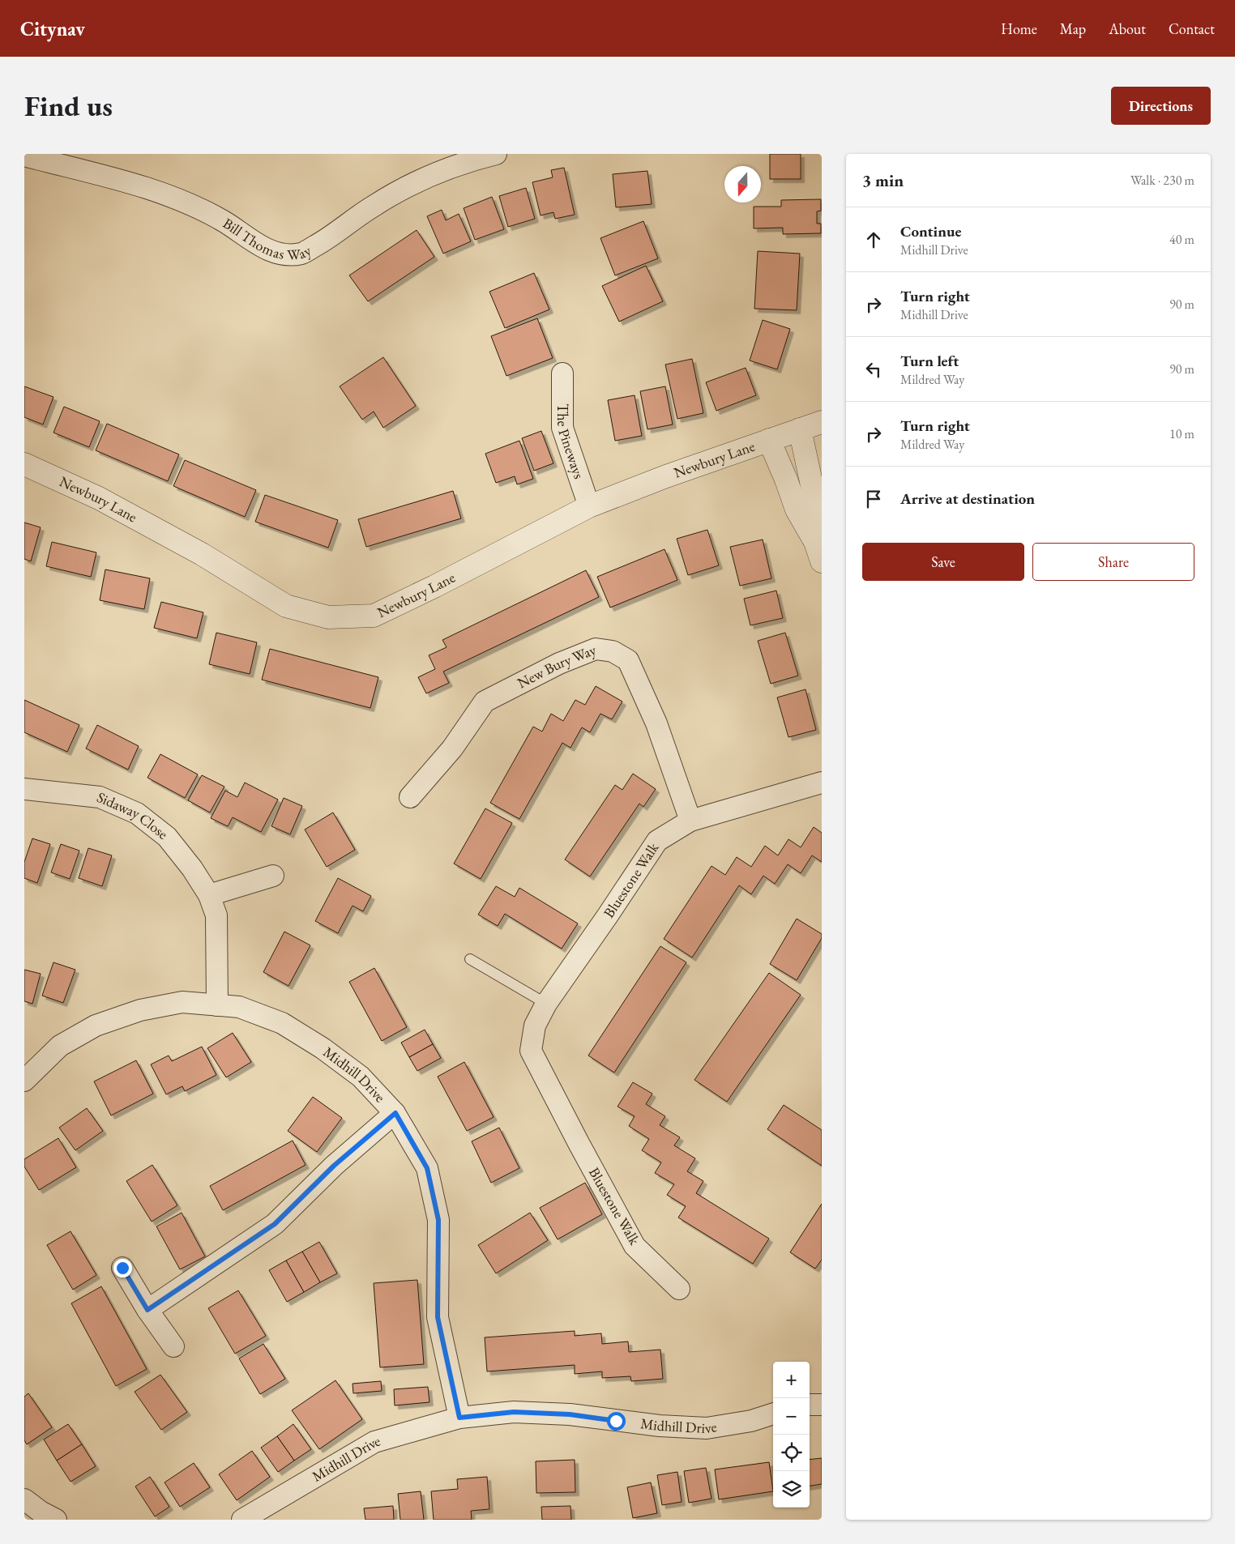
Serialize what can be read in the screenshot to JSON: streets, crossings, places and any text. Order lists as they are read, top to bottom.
{
  "streets": {
    "street": [
      "Bill Thomas Way",
      "The Pineways",
      "Newbury Lane",
      "New Bury Way",
      "Sidaway Close",
      "Bluestone Walk",
      "Midhill Drive"
    ]
  },
  "crossings": [
    ["The Pineways", "Newbury Lane"],
    ["New Bury Way", "Bluestone Walk"],
    ["Sidaway Close", "Midhill Drive"]
  ],
  "north": "bottom",
  "page": {
    "header": "Citynav",
    "nav": [
      "Home",
      "Map",
      "About",
      "Contact"
    ],
    "buttons": [
      "Directions",
      ["Save", "Share"]
    ],
    "title": "Find us",
    "heading": ["3 min", "Walk · 230 m"],
    "list": [
      ["Continue", "Midhill Drive", "40 m"],
      ["Turn right", "Midhill Drive", "90 m"],
      ["Turn left", "Mildred Way", "90 m"],
      ["Turn right", "Mildred Way", "10 m"],
      "Arrive at destination"
    ],
    "map_buttons": ["+", "−"]
  }
}
